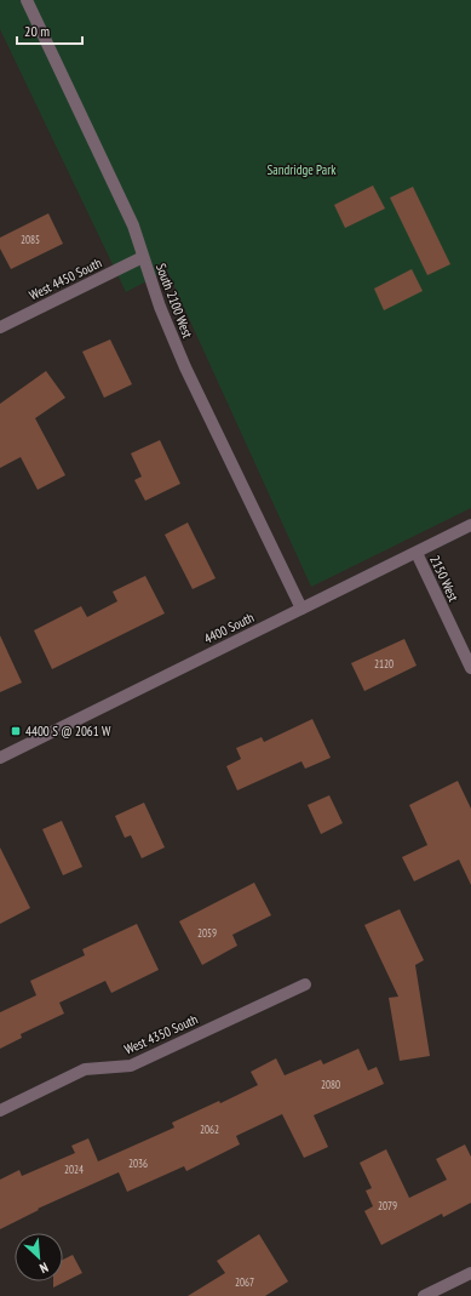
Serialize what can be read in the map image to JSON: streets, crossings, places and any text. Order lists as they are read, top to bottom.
{
  "streets": {
    "street": [
      "West 4450 South",
      "South 2100 West",
      "2150 West",
      "4400 South",
      "West 4350 South"
    ]
  },
  "crossings": [
    ["West 4450 South", "South 2100 West"],
    ["South 2100 West", "4400 South"],
    ["2150 West", "4400 South"]
  ],
  "parks": ["Sandridge Park"],
  "places": {
    "transit": ["4400 S @ 2061 W"]
  },
  "house_numbers": [
    "2085",
    "2120",
    "2059",
    "2080",
    "2062",
    "2036",
    "2024",
    "2079",
    "2067"
  ],
  "scale_bar": "20 m",
  "north": "bottom right"
}
